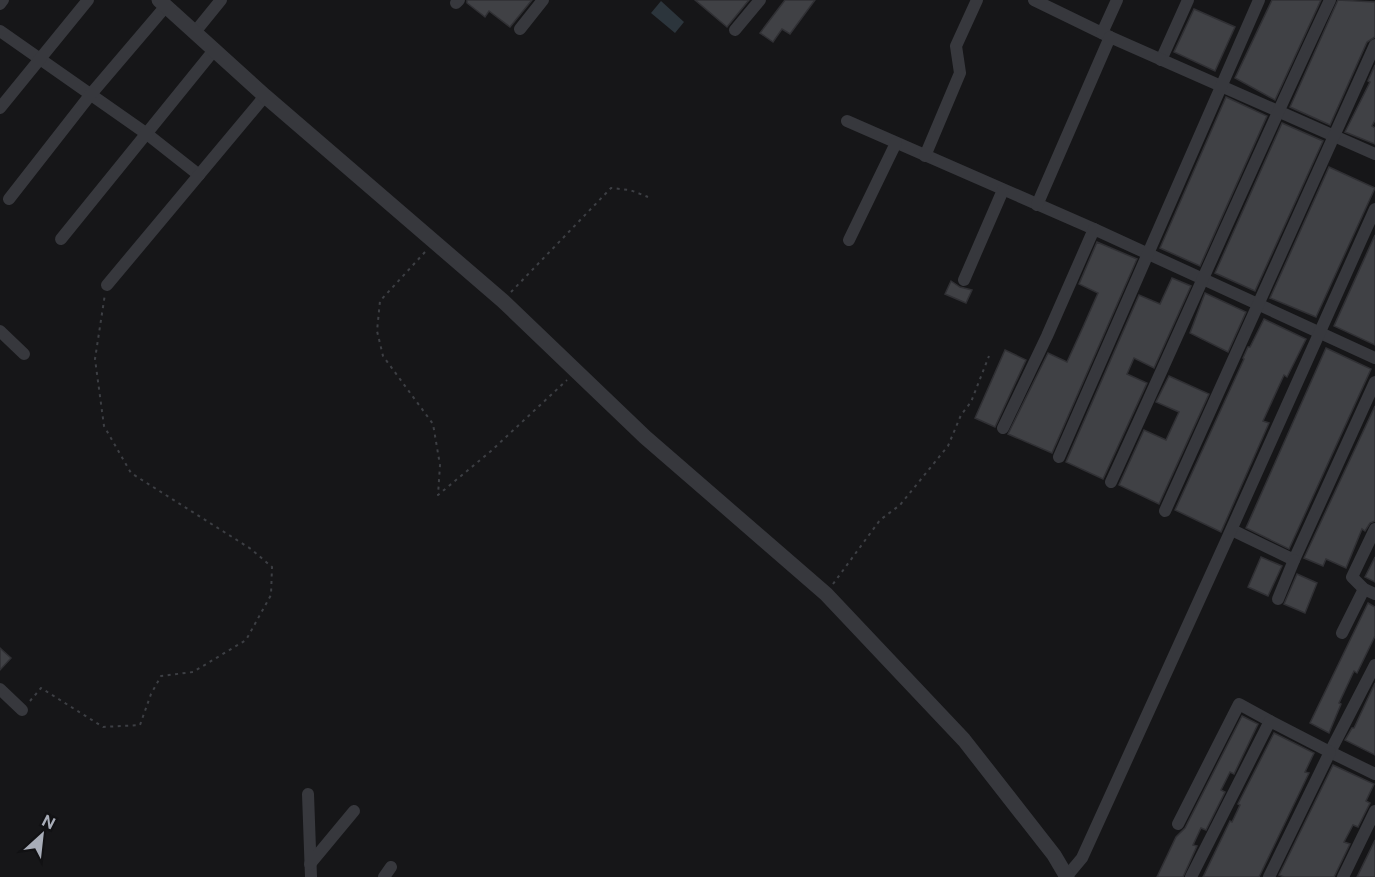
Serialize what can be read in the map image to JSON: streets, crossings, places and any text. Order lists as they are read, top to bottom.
{
  "north": "top right"
}
